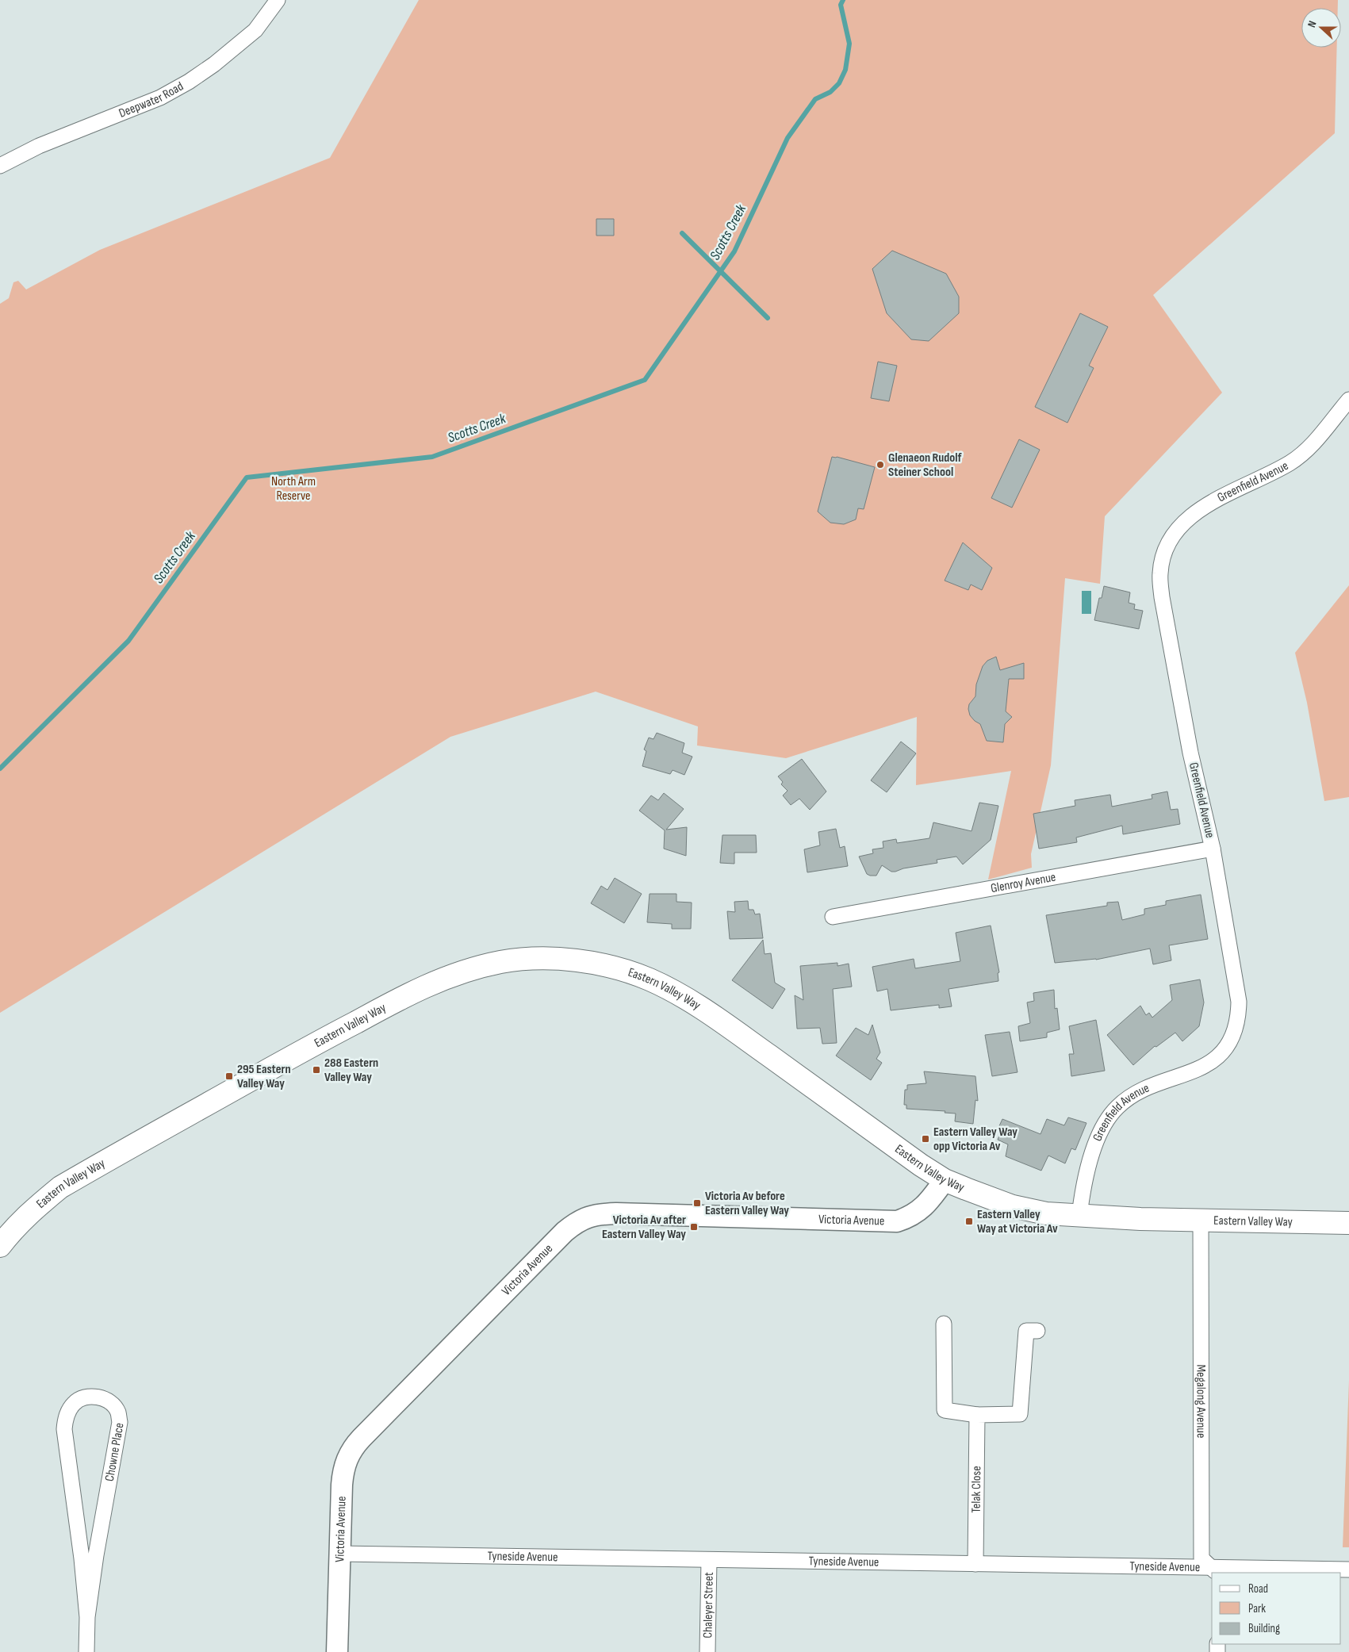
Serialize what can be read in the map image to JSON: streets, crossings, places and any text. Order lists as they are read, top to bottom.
{
  "streets": {
    "main road": ["Eastern Valley Way"],
    "street": [
      "Deepwater Road",
      "Greenfield Avenue",
      "Glenroy Avenue",
      "Victoria Avenue",
      "Megalong Avenue",
      "Chowne Place",
      "Telak Close",
      "Tyneside Avenue",
      "Chaleyer Street"
    ]
  },
  "crossings": [
    ["Greenfield Avenue", "Glenroy Avenue"],
    ["Greenfield Avenue", "Eastern Valley Way"],
    ["Eastern Valley Way", "Victoria Avenue"],
    ["Eastern Valley Way", "Megalong Avenue"],
    ["Victoria Avenue", "Tyneside Avenue"],
    ["Megalong Avenue", "Tyneside Avenue"],
    ["Telak Close", "Tyneside Avenue"],
    ["Tyneside Avenue", "Chaleyer Street"]
  ],
  "water": ["Scotts Creek"],
  "parks": ["North Arm Reserve"],
  "places": {
    "other": ["Glenaeon Rudolf Steiner School"],
    "transit": [
      "288 Eastern Valley Way",
      "295 Eastern Valley Way",
      "Eastern Valley Way opp Victoria Av",
      "Victoria Av before Eastern Valley Way",
      "Eastern Valley Way at Victoria Av",
      "Victoria Av after Eastern Valley Way"
    ]
  },
  "legend": ["Road", "Park", "Building"],
  "north": "left"
}
